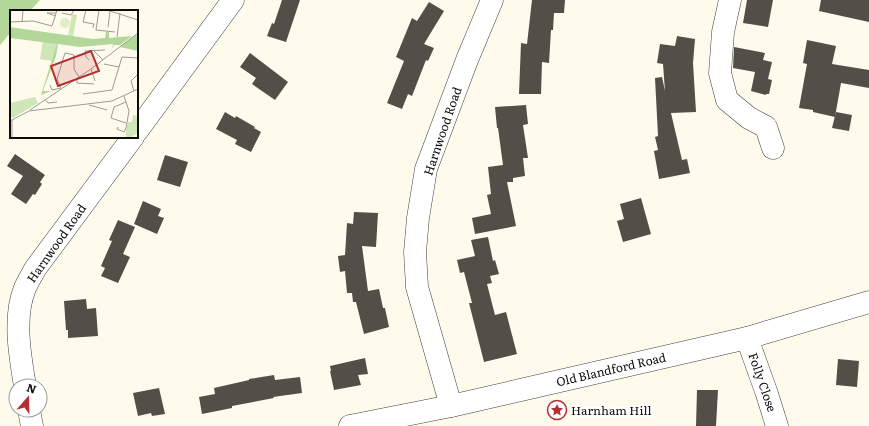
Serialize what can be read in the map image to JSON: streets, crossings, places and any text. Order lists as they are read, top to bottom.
{
  "streets": {
    "street": ["Harnwood Road", "Old Blandford Road", "Folly Close"]
  },
  "crossings": [
    ["Harnwood Road", "Old Blandford Road"],
    ["Old Blandford Road", "Folly Close"]
  ],
  "places": {
    "place": ["Harnham Hill"]
  },
  "north": "top"
}
